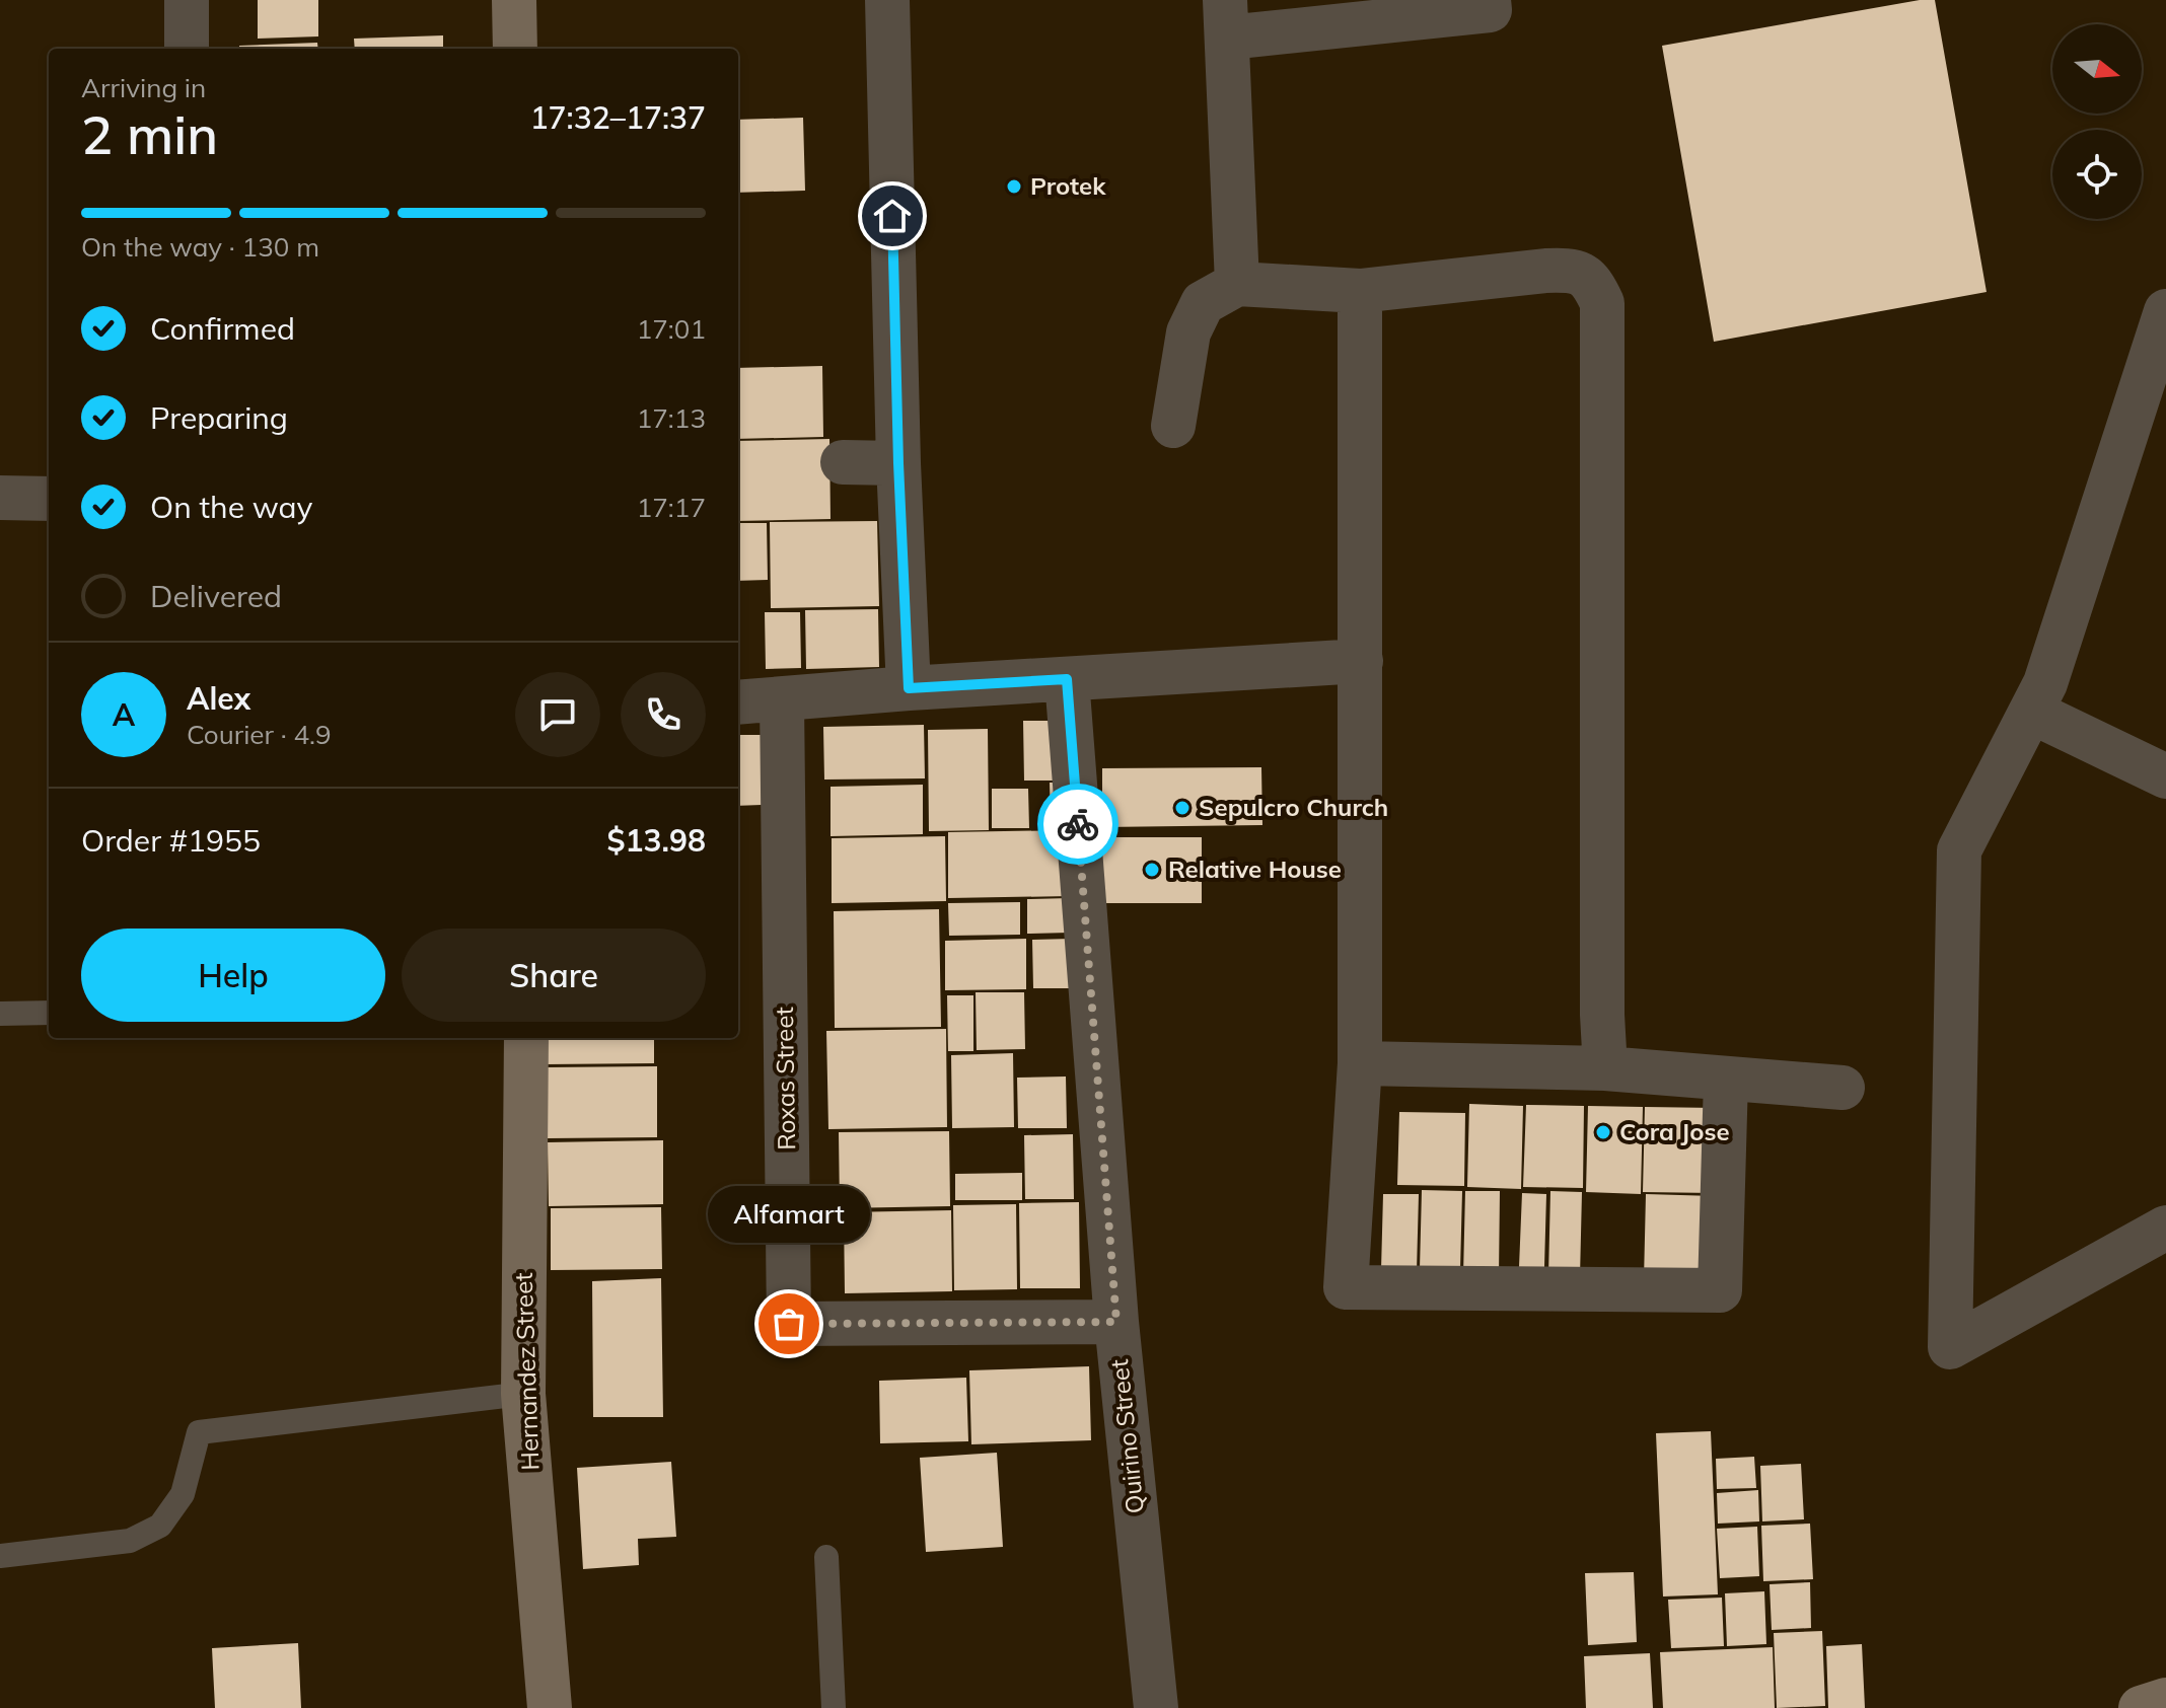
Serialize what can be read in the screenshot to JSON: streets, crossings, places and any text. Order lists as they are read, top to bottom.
{
  "streets": {
    "street": ["Roxas Street", "Hernandez Street", "Quirino Street"]
  },
  "crossings": [
    ["Roxas Street", "Quirino Street"]
  ],
  "places": [
    "Protek",
    "Sepulcro Church",
    "Relative House",
    "Cora Jose",
    "Alfamart"
  ],
  "north": "right",
  "page": {
    "heading": ["2 min", "Arriving in", "17:32–17:37"],
    "panel": [
      "Alex",
      "Courier · 4.9",
      "Order #1955",
      "$13.98"
    ],
    "bar": "On the way · 130 m",
    "list": [
      ["Confirmed", "17:01"],
      ["Preparing", "17:13"],
      ["On the way", "17:17"],
      "Delivered"
    ],
    "round": "A",
    "buttons": ["Help", "Share"],
    "bubble": "Alfamart"
  }
}
